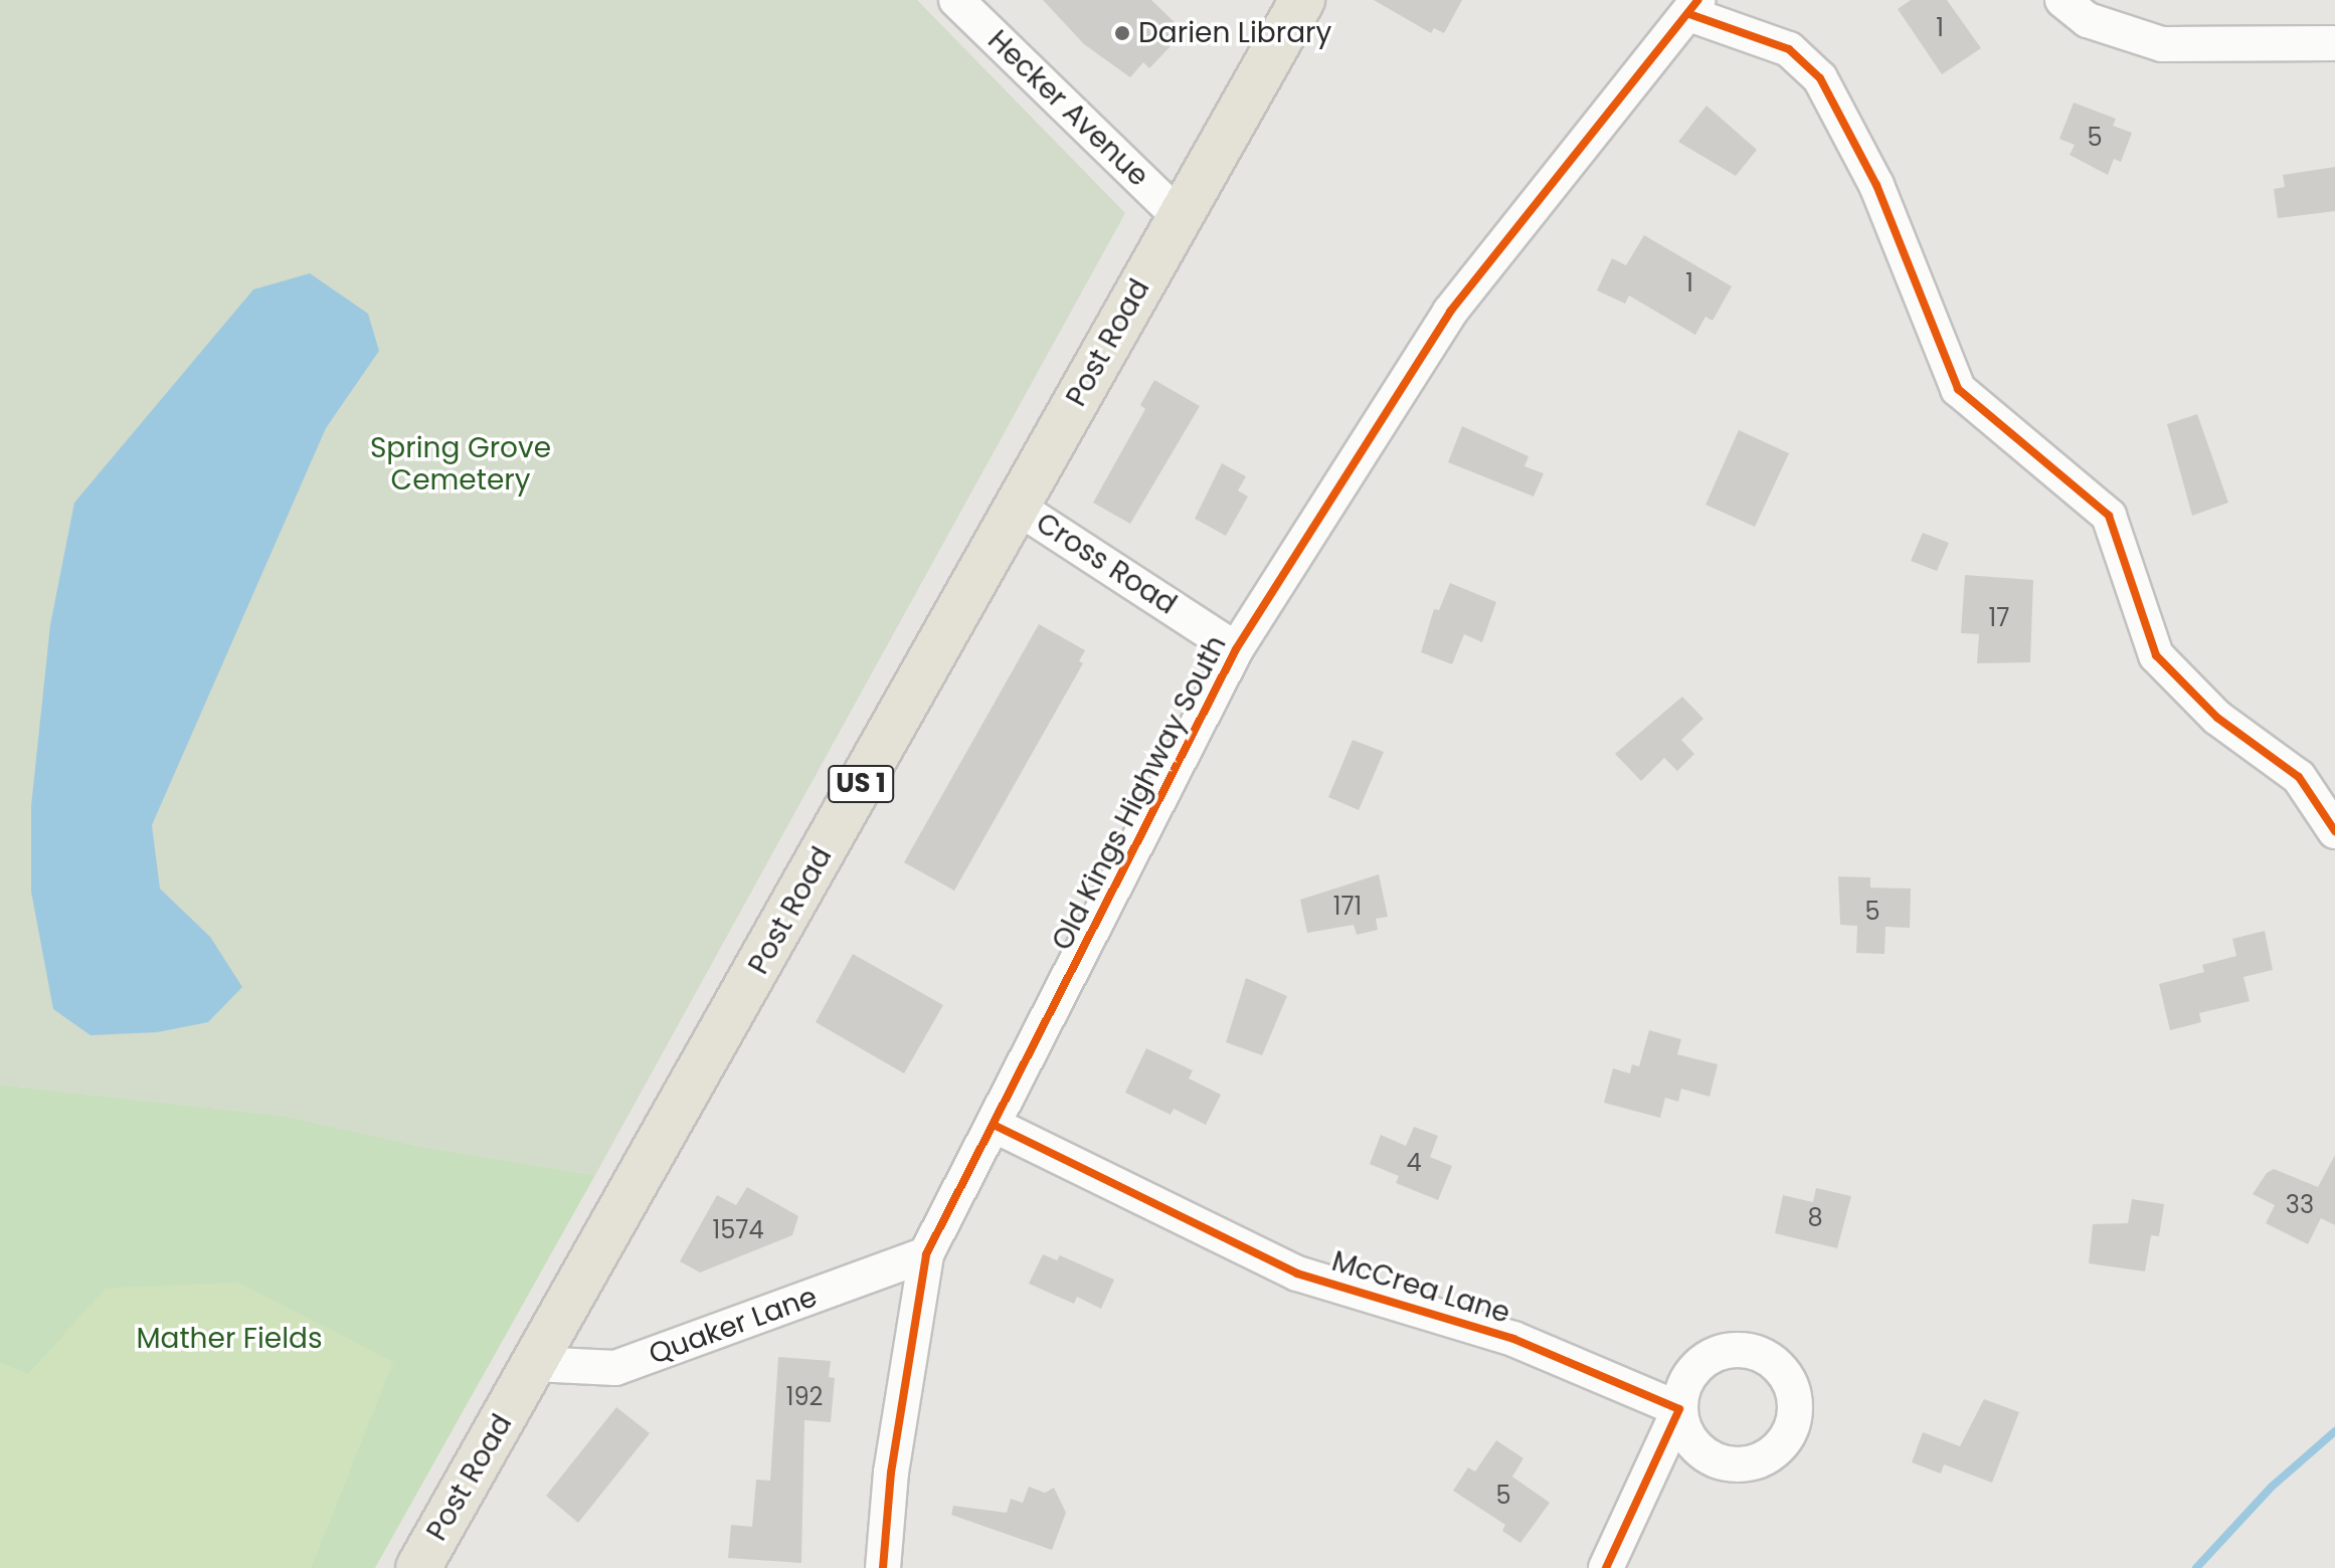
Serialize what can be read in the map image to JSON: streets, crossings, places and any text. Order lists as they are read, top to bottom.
{
  "streets": {
    "main road": ["Post Road", "US 1"],
    "street": [
      "Hecker Avenue",
      "Cross Road",
      "Old Kings Highway South",
      "McCrea Lane",
      "Quaker Lane"
    ]
  },
  "crossings": [
    ["Hecker Avenue", "Post Road"],
    ["Post Road", "Cross Road"],
    ["Post Road", "Quaker Lane"],
    ["Cross Road", "Old Kings Highway South"],
    ["Old Kings Highway South", "McCrea Lane"],
    ["Old Kings Highway South", "Quaker Lane"]
  ],
  "parks": ["Spring Grove Cemetery", "Mather Fields"],
  "places": ["Darien Library"],
  "house_numbers": [
    "1",
    "5",
    "1",
    "17",
    "171",
    "5",
    "4",
    "33",
    "8",
    "1574",
    "192",
    "5"
  ]
}
